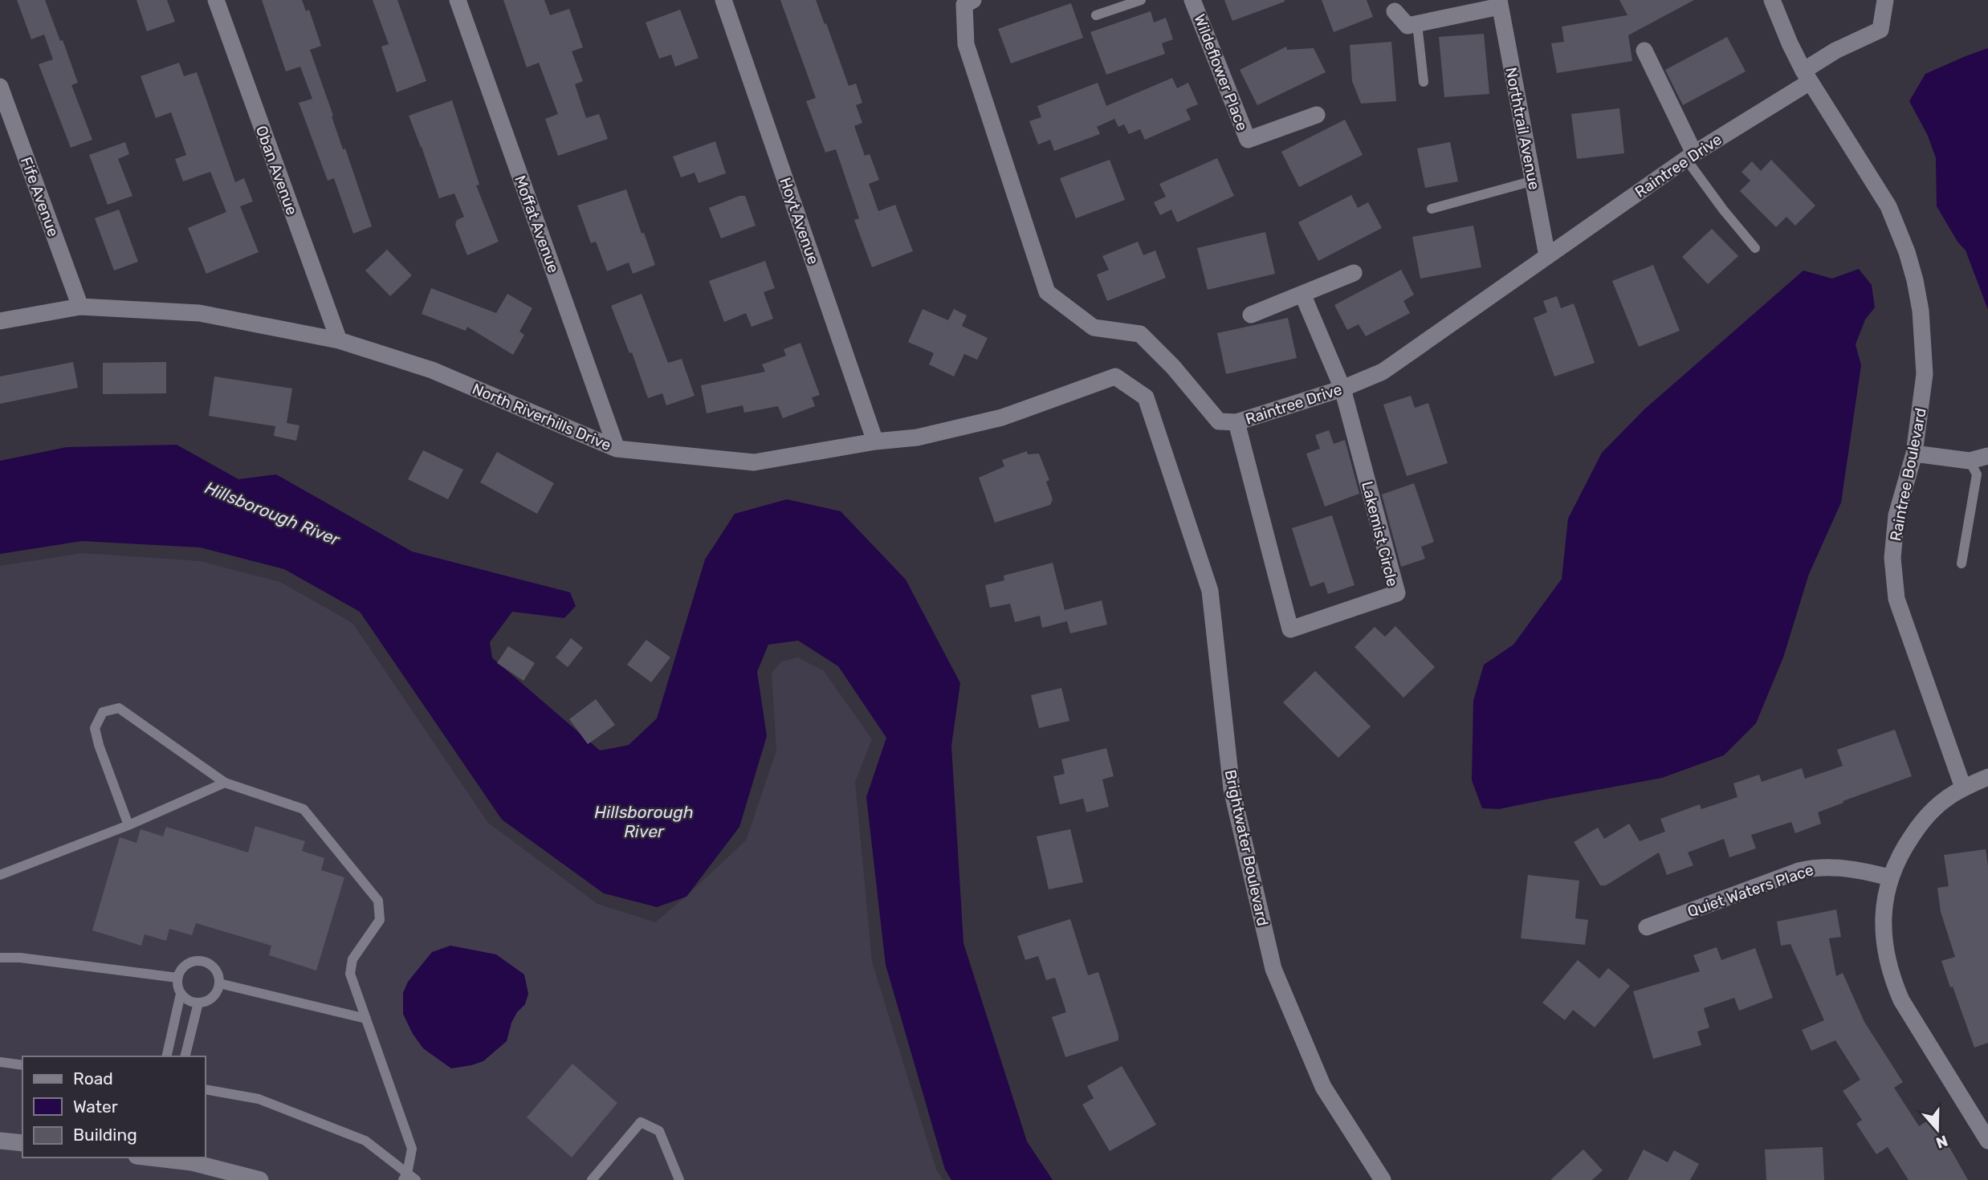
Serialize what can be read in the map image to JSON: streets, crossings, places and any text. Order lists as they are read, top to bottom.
{
  "streets": {
    "street": [
      "Wildeflower Place",
      "Northtrail Avenue",
      "Raintree Drive",
      "Oban Avenue",
      "Fife Avenue",
      "Hoyt Avenue",
      "Moffat Avenue",
      "North Riverhills Drive",
      "Raintree Boulevard",
      "Lakemist Circle",
      "Brightwater Boulevard",
      "Quiet Waters Place"
    ]
  },
  "crossings": [
    ["Northtrail Avenue", "Raintree Drive"],
    ["Raintree Drive", "Raintree Boulevard"],
    ["Raintree Drive", "Lakemist Circle"],
    ["Oban Avenue", "North Riverhills Drive"],
    ["Fife Avenue", "North Riverhills Drive"],
    ["Hoyt Avenue", "North Riverhills Drive"],
    ["Moffat Avenue", "North Riverhills Drive"],
    ["North Riverhills Drive", "Brightwater Boulevard"]
  ],
  "water": ["Hillsborough River"],
  "legend": ["Road", "Water", "Building"],
  "north": "bottom"
}
